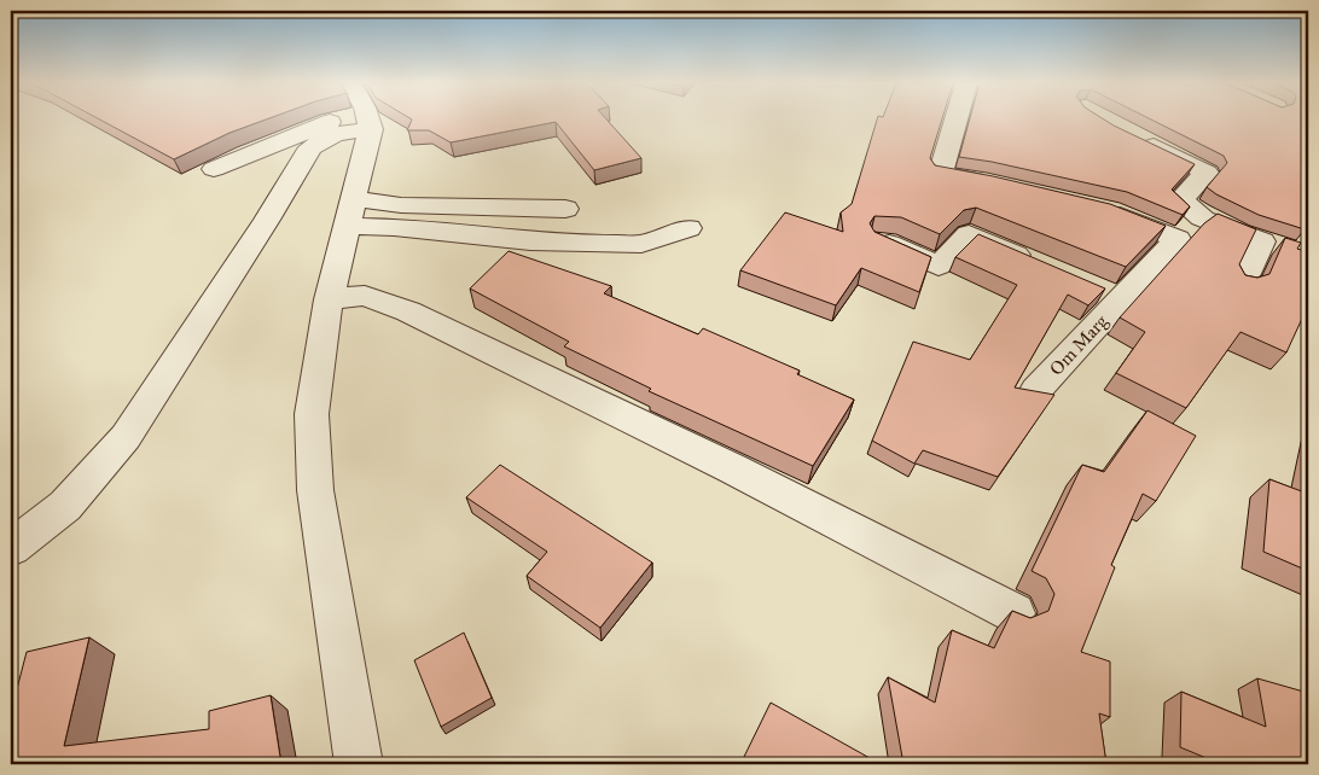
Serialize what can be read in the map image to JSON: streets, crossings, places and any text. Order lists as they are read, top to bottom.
{
  "streets": {
    "street": ["Om Marg"]
  }
}
